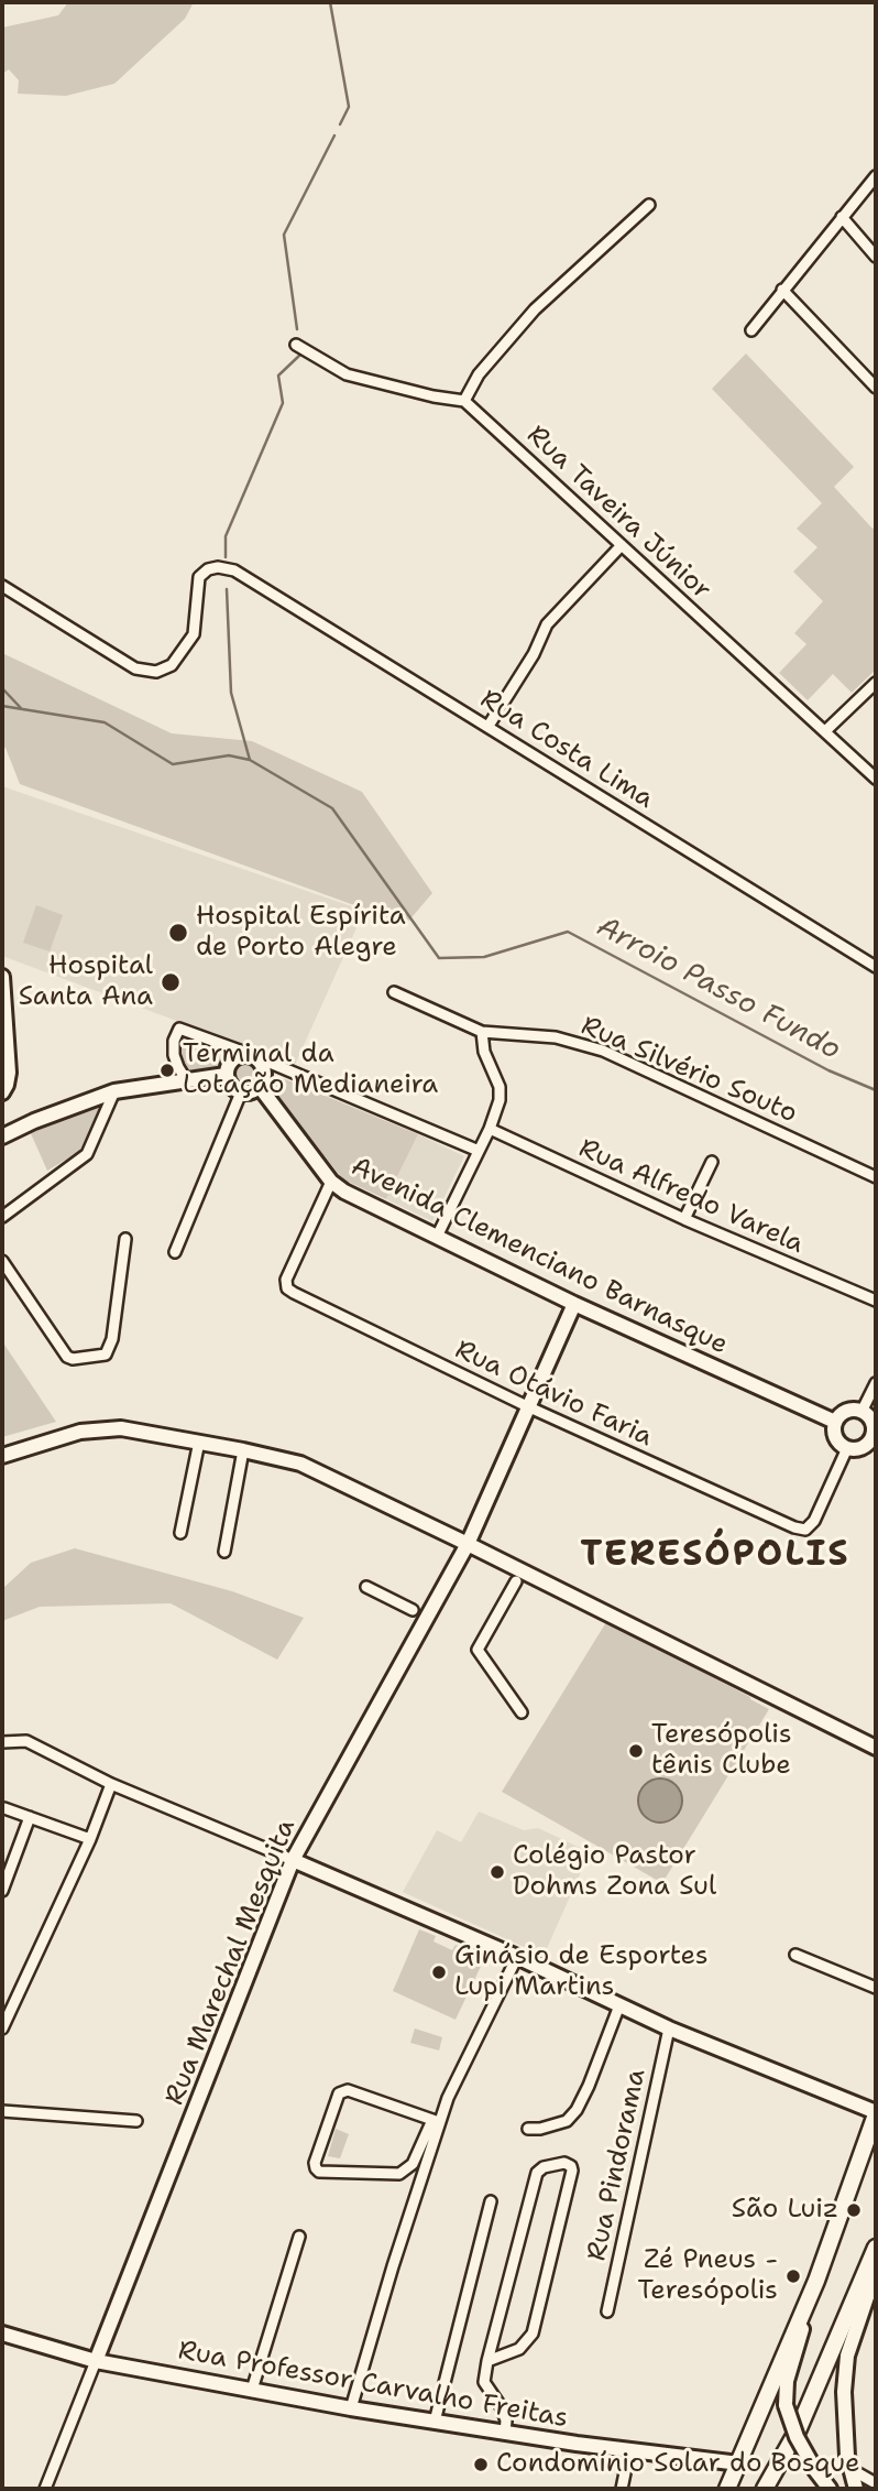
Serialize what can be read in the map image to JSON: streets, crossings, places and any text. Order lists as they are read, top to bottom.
{
  "streets": {
    "street": [
      "Rua Taveira Júnior",
      "Rua Costa Lima",
      "Rua Silvério Souto",
      "Rua Alfredo Varela",
      "Avenida Clemenciano Barnasque",
      "Rua Otávio Faria",
      "Rua Marechal Mesquita",
      "Rua Pindorama",
      "Rua Professor Carvalho Freitas"
    ]
  },
  "crossings": [
    ["Avenida Clemenciano Barnasque", "Rua Otávio Faria"],
    ["Avenida Clemenciano Barnasque", "Rua Marechal Mesquita"],
    ["Rua Otávio Faria", "Rua Marechal Mesquita"],
    ["Rua Marechal Mesquita", "Rua Professor Carvalho Freitas"]
  ],
  "districts": ["TERESÓPOLIS"],
  "water": ["Arroio Passo Fundo"],
  "places": [
    "Hospital Espírita de Porto Alegre",
    "Hospital Santa Ana",
    "Terminal da Lotação Medianeira",
    "Teresópolis tênis Clube",
    "Colégio Pastor Dohms Zona Sul",
    "Ginásio de Esportes Lupi Martins",
    "São Luiz",
    "Zé Pneus - Teresópolis",
    "Condomínio Solar do Bosque"
  ]
}
